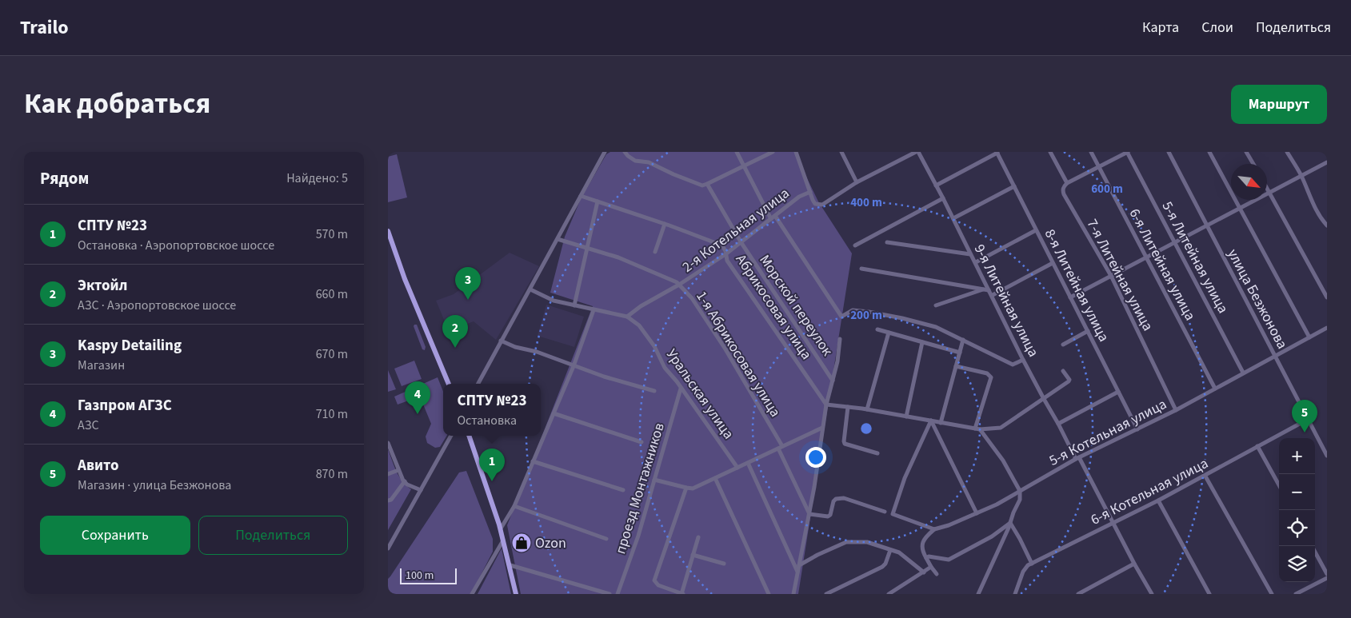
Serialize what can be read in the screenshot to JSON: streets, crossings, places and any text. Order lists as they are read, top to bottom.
{
  "streets": {
    "street": [
      "2-я Котельная улица",
      "5-я Литейная улица",
      "6-я Литейная улица",
      "7-я Литейная улица",
      "8-я Литейная улица",
      "улица Безжонова",
      "9-я Литейная улица",
      "Морской переулок",
      "Абрикосовая улица",
      "1-я Абрикосовая улица",
      "Уральская улица",
      "5-я Котельная улица",
      "проезд Монтажников",
      "6-я Котельная улица"
    ]
  },
  "crossings": [
    ["2-я Котельная улица", "9-я Литейная улица"],
    ["2-я Котельная улица", "Морской переулок"],
    ["2-я Котельная улица", "Абрикосовая улица"],
    ["2-я Котельная улица", "1-я Абрикосовая улица"],
    ["2-я Котельная улица", "Уральская улица"],
    ["5-я Литейная улица", "5-я Котельная улица"],
    ["6-я Литейная улица", "5-я Котельная улица"],
    ["7-я Литейная улица", "5-я Котельная улица"],
    ["8-я Литейная улица", "5-я Котельная улица"],
    ["улица Безжонова", "5-я Котельная улица"],
    ["улица Безжонова", "6-я Котельная улица"],
    ["9-я Литейная улица", "5-я Котельная улица"],
    ["9-я Литейная улица", "6-я Котельная улица"],
    ["Уральская улица", "проезд Монтажников"]
  ],
  "places": {
    "shop": ["Ozon"]
  },
  "scale_bar": "100 m",
  "north": "bottom right",
  "page": {
    "header": "Trailo",
    "nav": ["Карта", "Слои", "Поделиться"],
    "title": "Как добраться",
    "buttons": [
      "Маршрут",
      ["Сохранить", "Поделиться"]
    ],
    "heading": ["Рядом", "Найдено: 5"],
    "list": [
      {
        "mark": "1",
        "name": "СПТУ №23",
        "note": "Остановка · Аэропортовское шоссе",
        "value": "570 m"
      },
      {
        "mark": "2",
        "name": "Эктойл",
        "note": "АЗС · Аэропортовское шоссе",
        "value": "660 m"
      },
      {
        "mark": "3",
        "name": "Kaspy Detailing",
        "note": "Магазин",
        "value": "670 m"
      },
      {
        "mark": "4",
        "name": "Газпром АГЗС",
        "note": "АЗС",
        "value": "710 m"
      },
      {
        "mark": "5",
        "name": "Авито",
        "note": "Магазин · улица Безжонова",
        "value": "870 m"
      }
    ],
    "pins": [
      "3",
      "2",
      "4",
      "5",
      "1"
    ],
    "popup": ["СПТУ №23", "Остановка"],
    "map_buttons": ["+", "−"],
    "scale": "100 m"
  },
  "rings": ["600 m", "400 m", "200 m"]
}
